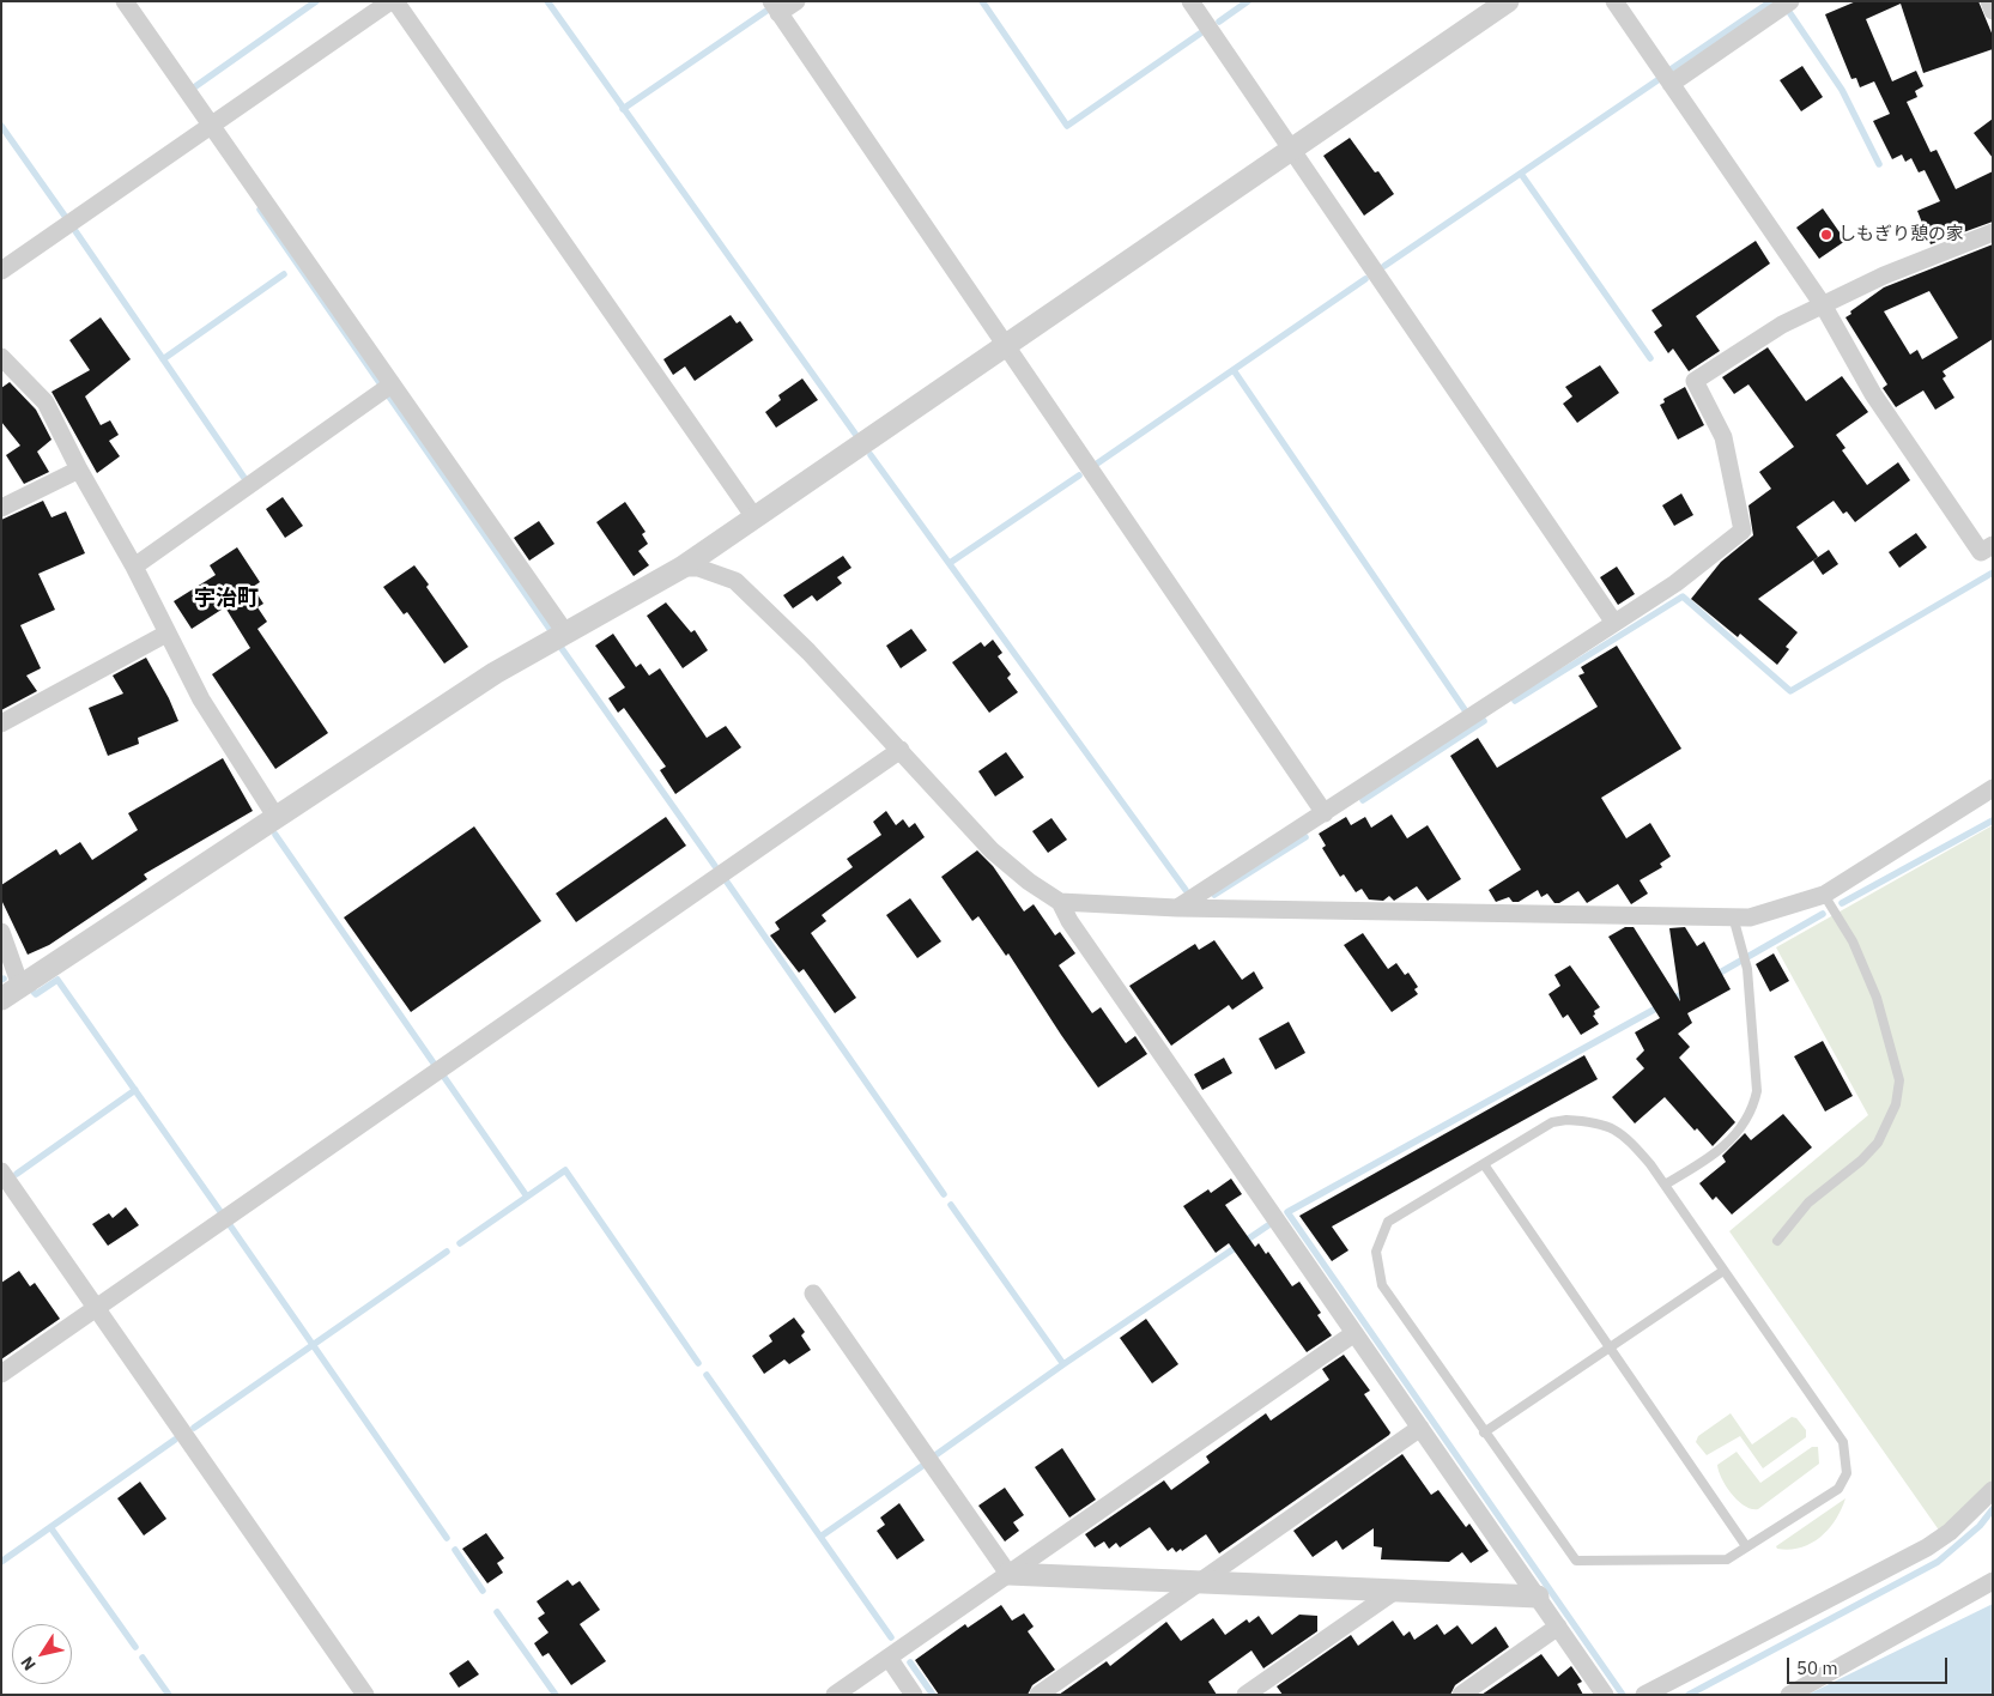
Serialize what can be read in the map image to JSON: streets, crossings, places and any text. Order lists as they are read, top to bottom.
{
  "districts": ["宇治町"],
  "places": ["しもぎり憩の家"],
  "scale_bar": "50 m",
  "north": "bottom left"
}
